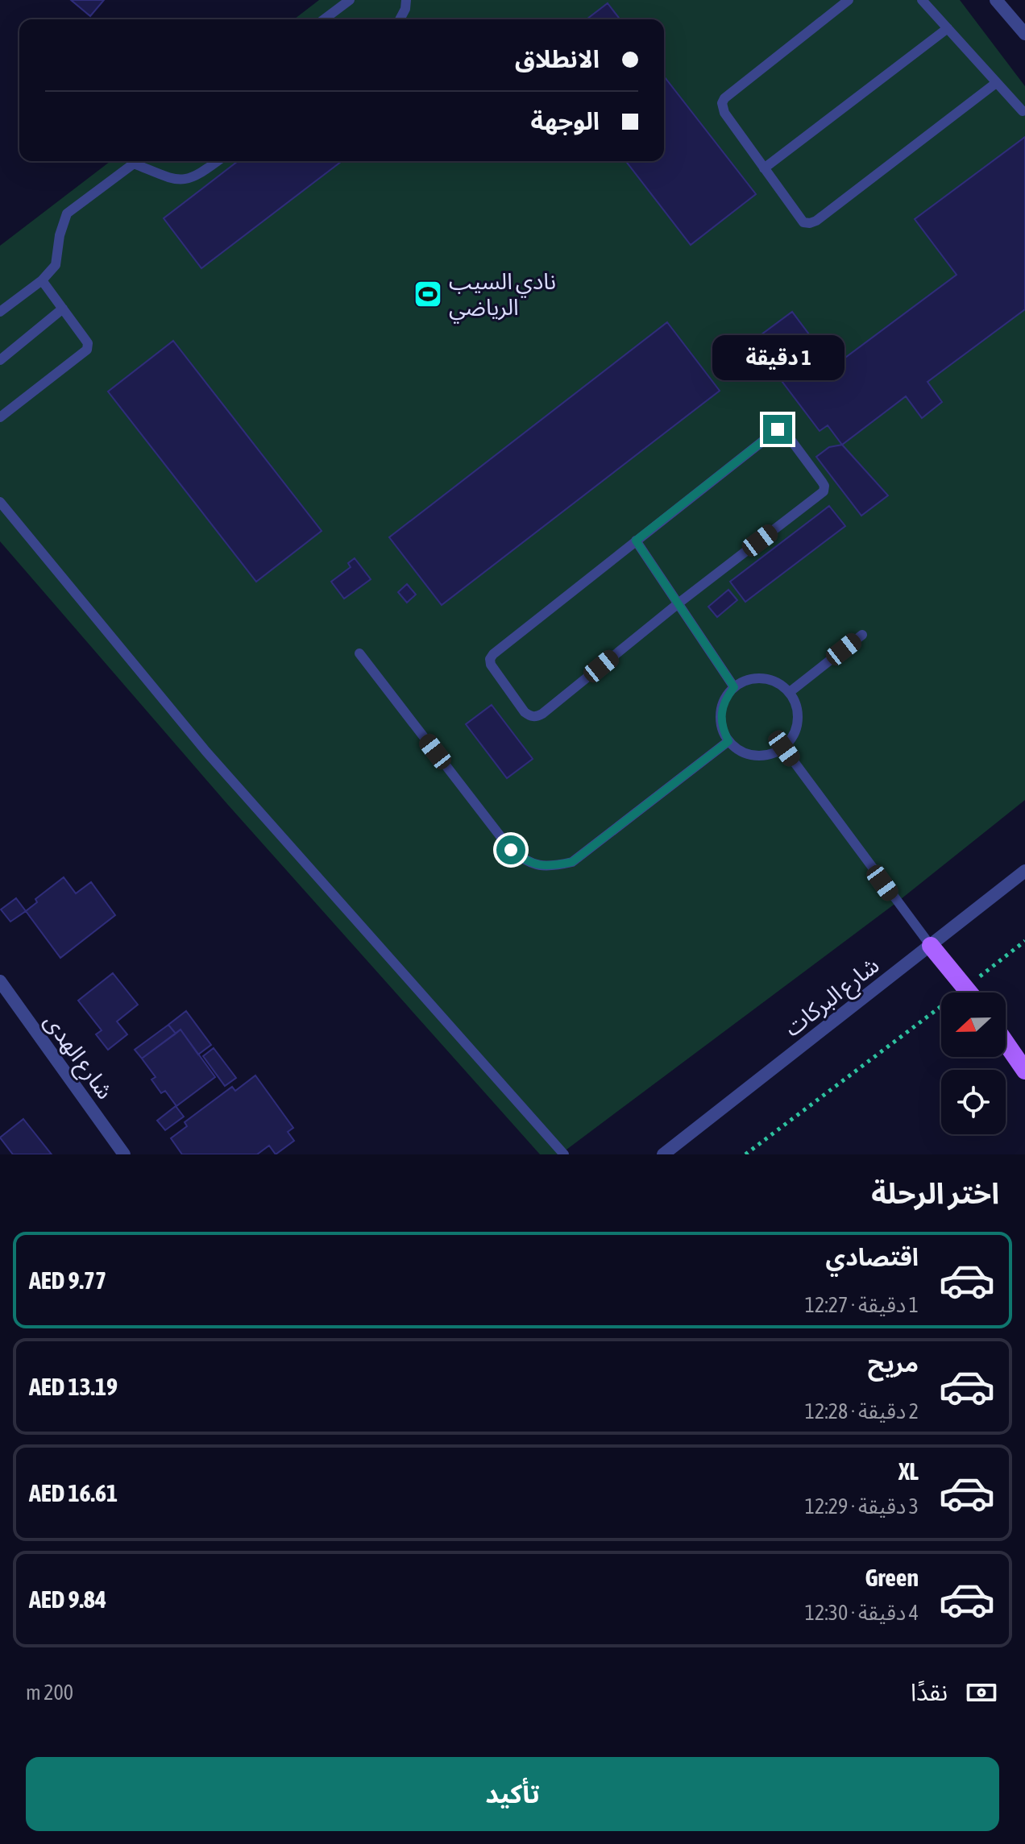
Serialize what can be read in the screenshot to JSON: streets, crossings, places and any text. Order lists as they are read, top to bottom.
{
  "streets": {
    "street": ["شارع البركات", "شارع الهدى"]
  },
  "places": {
    "sports": ["نادي السيب الرياضي"]
  },
  "north": "left",
  "page": {
    "banner": ["الانطلاق", "الوجهة"],
    "bubble": "1 دقيقة",
    "heading": "اختر الرحلة",
    "list": [
      {
        "name": "اقتصادي",
        "note": "1 دقيقة · 12:27",
        "value": "AED 9.77"
      },
      {
        "name": "مريح",
        "note": "2 دقيقة · 12:28",
        "value": "AED 13.19"
      },
      {
        "name": "XL",
        "note": "3 دقيقة · 12:29",
        "value": "AED 16.61"
      },
      {
        "name": "Green",
        "note": "4 دقيقة · 12:30",
        "value": "AED 9.84"
      }
    ],
    "pay": ["نقدًا", "200 m"],
    "buttons": "تأكيد"
  }
}
